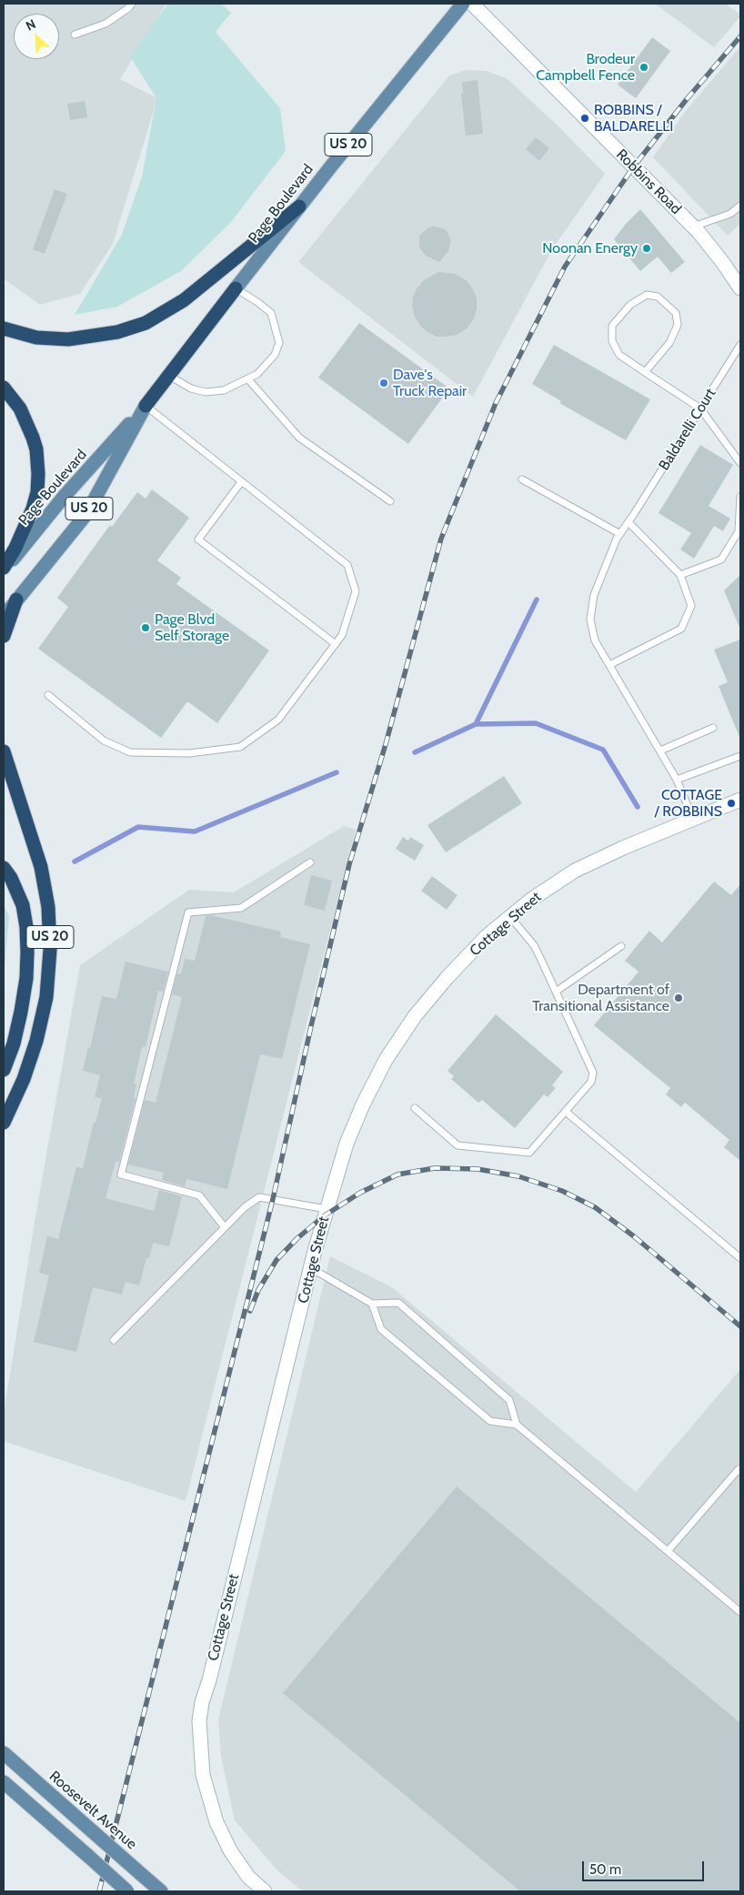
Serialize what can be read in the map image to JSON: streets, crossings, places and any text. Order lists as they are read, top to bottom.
{
  "streets": {
    "highway": ["US 20", "Page Boulevard"],
    "main road": ["Robbins Road", "Cottage Street", "Roosevelt Avenue"],
    "lane": ["Baldarelli Court"]
  },
  "crossings": [
    ["US 20", "Page Boulevard"],
    ["Baldarelli Court", "Cottage Street"]
  ],
  "places": [
    "Brodeur Campbell Fence",
    "ROBBINS / BALDARELLI",
    "Noonan Energy",
    "Dave's Truck Repair",
    "Page Blvd Self Storage",
    "COTTAGE / ROBBINS",
    "Department of Transitional Assistance"
  ],
  "scale_bar": "50 m",
  "north": "top left"
}
